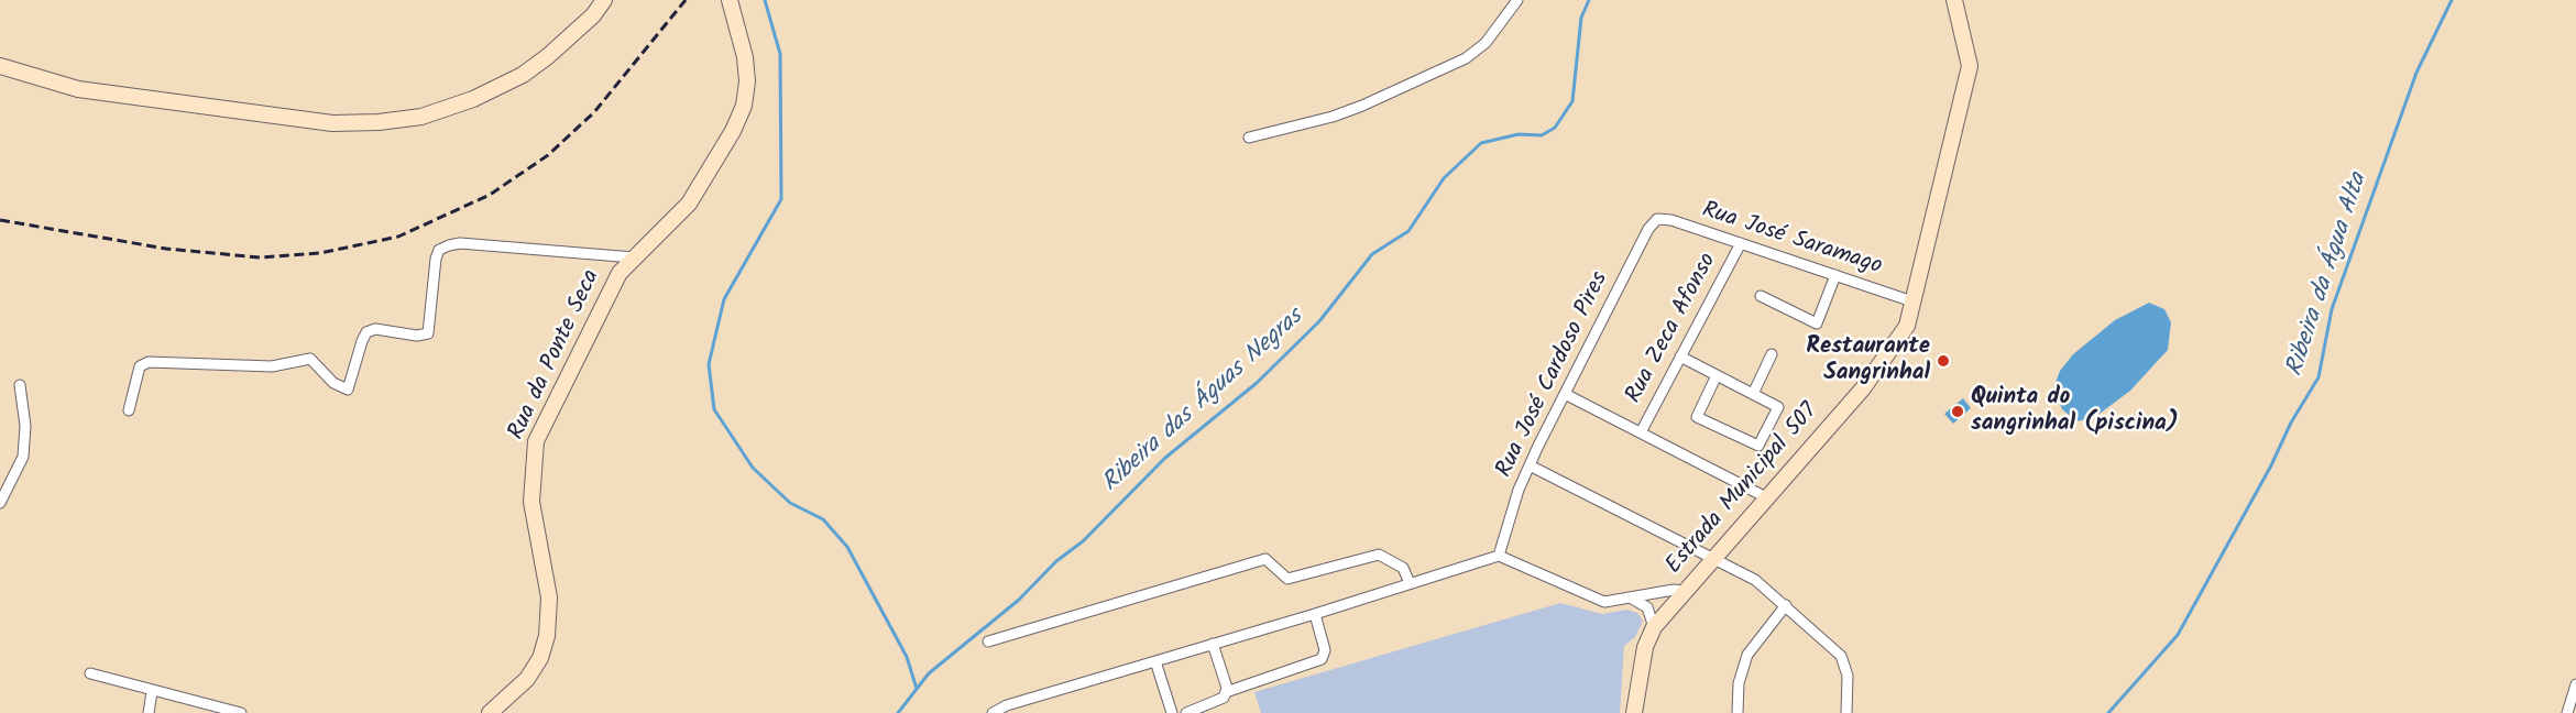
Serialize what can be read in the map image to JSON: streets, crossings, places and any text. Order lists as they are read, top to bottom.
{
  "streets": {
    "street": [
      "Rua José Saramago",
      "Rua Zeca Afonso",
      "Rua da Ponte Seca",
      "Rua José Cardoso Pires",
      "Estrada Municipal 507"
    ]
  },
  "crossings": [
    ["Rua José Saramago", "Rua Zeca Afonso"],
    ["Rua José Saramago", "Rua José Cardoso Pires"],
    ["Rua José Saramago", "Estrada Municipal 507"]
  ],
  "water": ["Ribeira da Água Alta", "Ribeira das Águas Negras"],
  "places": ["Restaurante Sangrinhal", "Quinta do sangrinhal (piscina)"]
}
